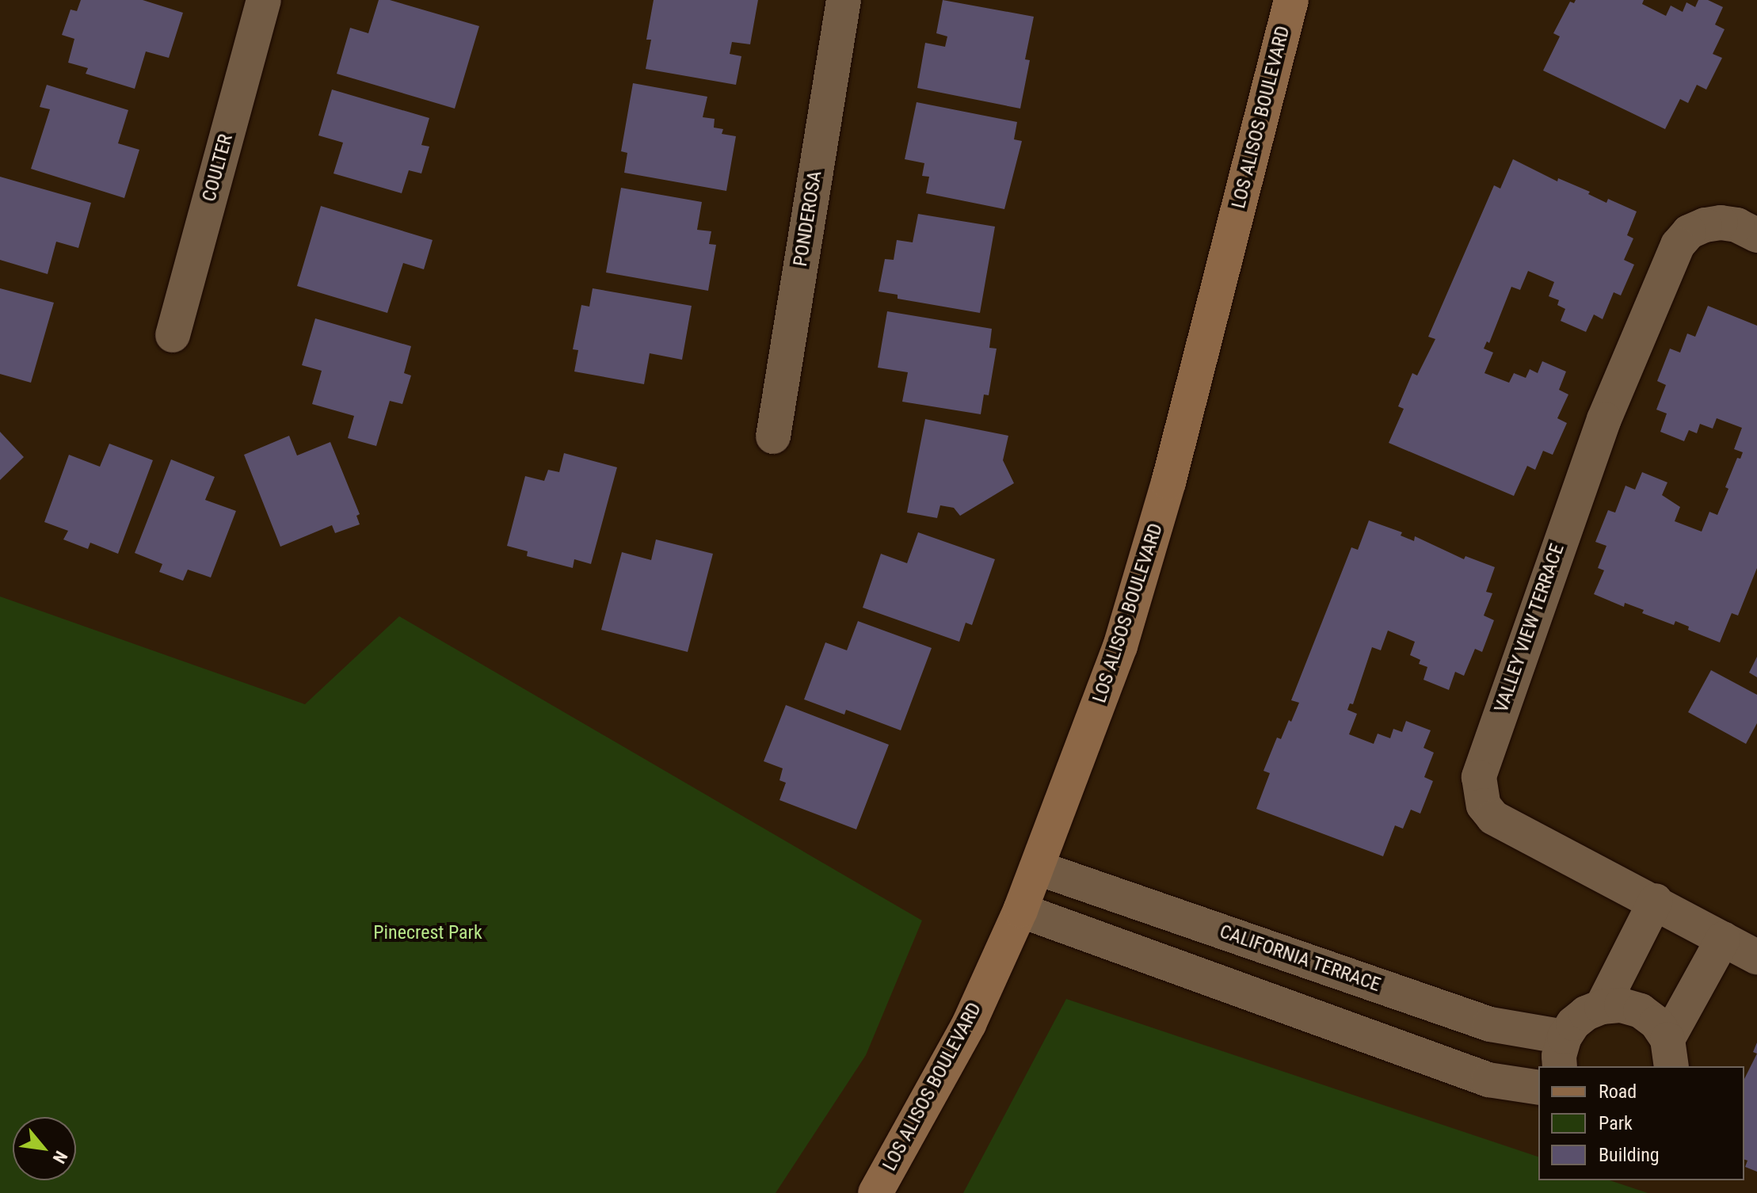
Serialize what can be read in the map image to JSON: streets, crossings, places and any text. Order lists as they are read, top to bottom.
{
  "streets": {
    "main road": ["LOS ALISOS BOULEVARD"],
    "street": [
      "COULTER",
      "PONDEROSA",
      "VALLEY VIEW TERRACE",
      "CALIFORNIA TERRACE"
    ]
  },
  "crossings": [
    ["LOS ALISOS BOULEVARD", "CALIFORNIA TERRACE"]
  ],
  "parks": ["Pinecrest Park"],
  "legend": ["Road", "Park", "Building"],
  "north": "bottom right"
}
